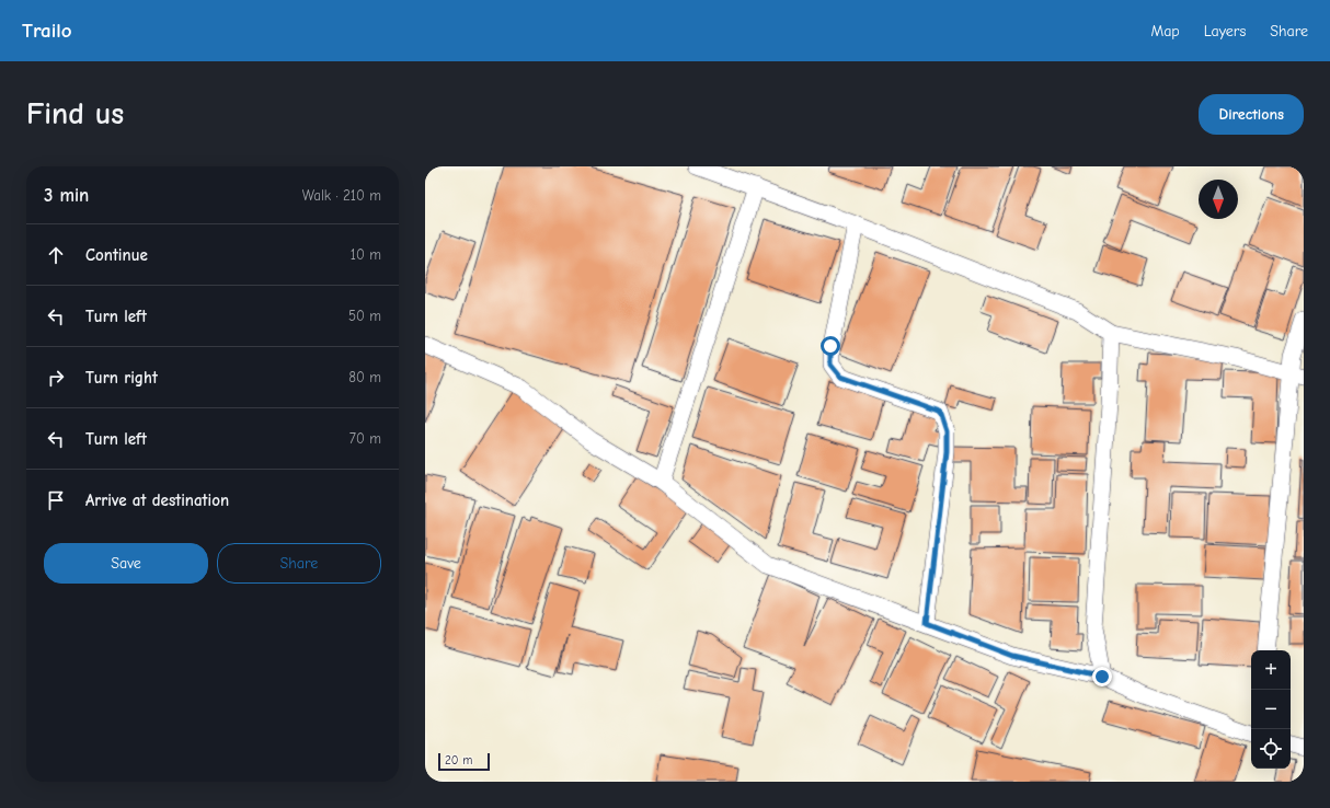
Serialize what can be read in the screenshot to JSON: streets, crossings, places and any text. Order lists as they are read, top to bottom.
{
  "scale_bar": "20 m",
  "north": "bottom",
  "page": {
    "header": "Trailo",
    "nav": ["Map", "Layers", "Share"],
    "buttons": [
      "Directions",
      ["Save", "Share"]
    ],
    "title": "Find us",
    "heading": ["3 min", "Walk · 210 m"],
    "list": [
      ["Continue", "10 m"],
      ["Turn left", "50 m"],
      ["Turn right", "80 m"],
      ["Turn left", "70 m"],
      "Arrive at destination"
    ],
    "map_buttons": ["+", "−"],
    "scale": "20 m"
  }
}
